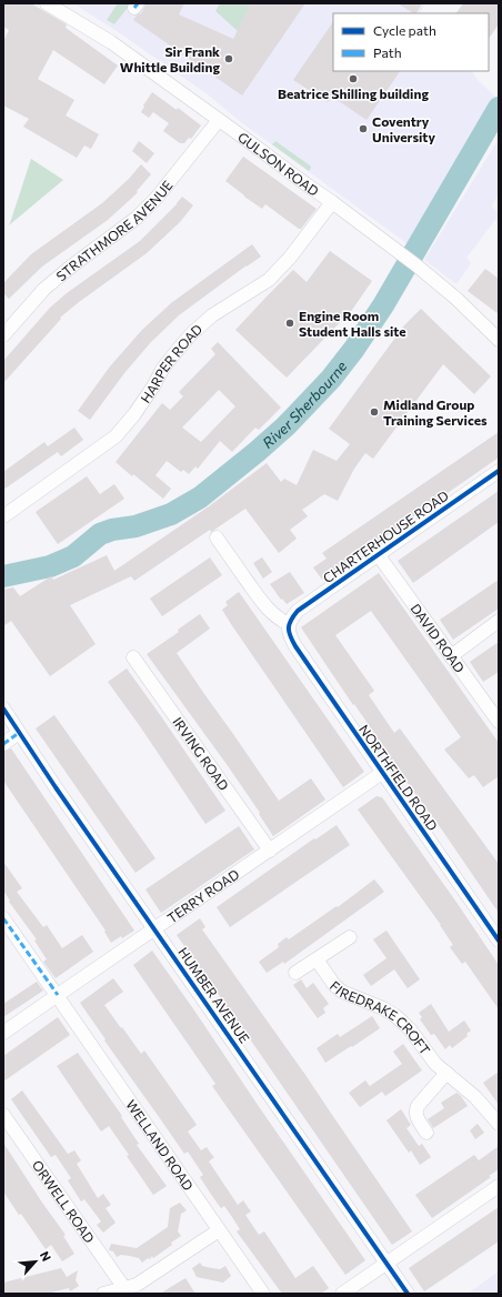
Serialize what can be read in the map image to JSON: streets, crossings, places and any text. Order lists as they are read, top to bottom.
{
  "streets": {
    "street": [
      "GULSON ROAD",
      "STRATHMORE AVENUE",
      "HARPER ROAD",
      "CHARTERHOUSE ROAD",
      "DAVID ROAD",
      "IRVING ROAD",
      "NORTHFIELD ROAD",
      "TERRY ROAD",
      "HUMBER AVENUE",
      "FIREDRAKE CROFT",
      "WELLAND ROAD",
      "ORWELL ROAD"
    ]
  },
  "crossings": [
    ["GULSON ROAD", "STRATHMORE AVENUE"],
    ["GULSON ROAD", "HARPER ROAD"],
    ["CHARTERHOUSE ROAD", "DAVID ROAD"],
    ["CHARTERHOUSE ROAD", "NORTHFIELD ROAD"],
    ["IRVING ROAD", "TERRY ROAD"],
    ["NORTHFIELD ROAD", "TERRY ROAD"],
    ["TERRY ROAD", "HUMBER AVENUE"],
    ["TERRY ROAD", "WELLAND ROAD"]
  ],
  "water": ["River Sherbourne"],
  "places": [
    "Sir Frank Whittle Building",
    "Beatrice Shilling building",
    "Coventry University",
    "Engine Room Student Halls site",
    "Midland Group Training Services"
  ],
  "legend": ["Cycle path", "Path"],
  "north": "top right"
}
